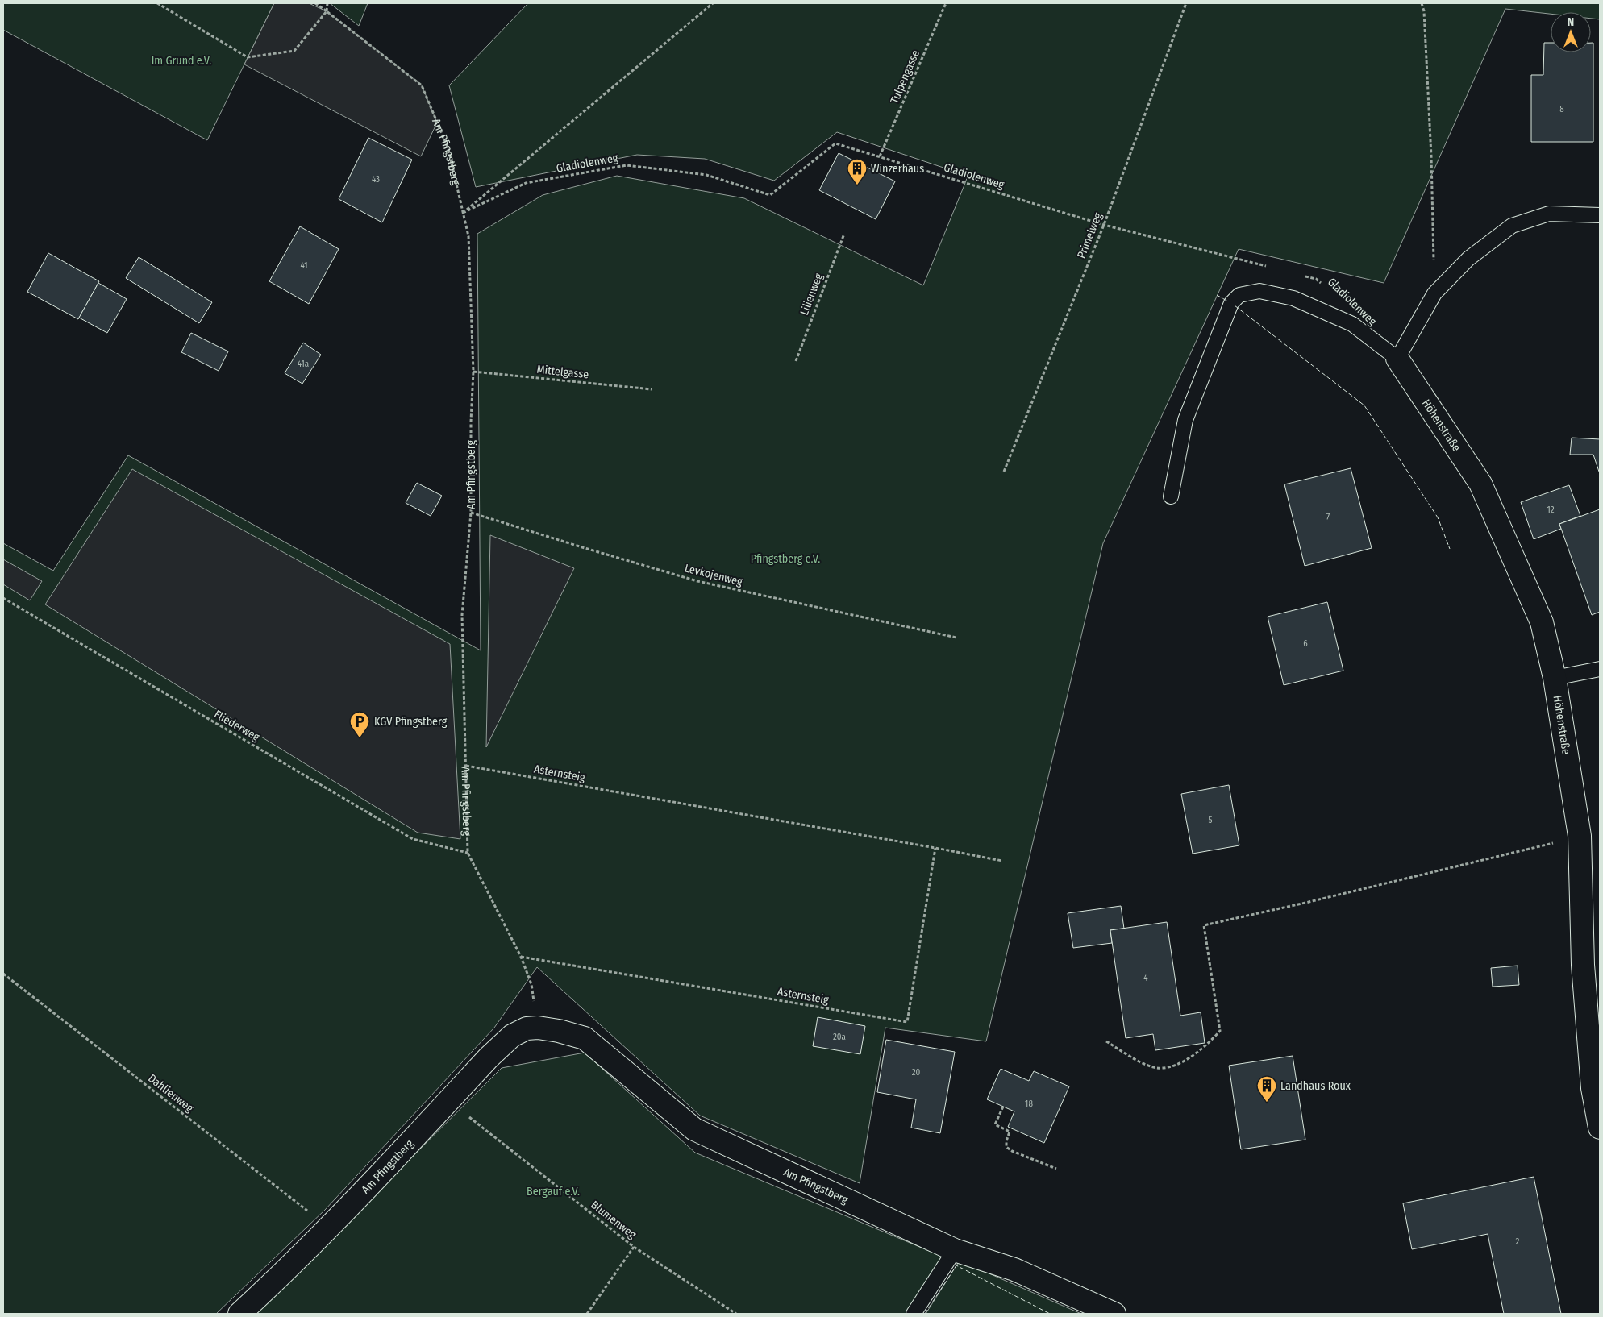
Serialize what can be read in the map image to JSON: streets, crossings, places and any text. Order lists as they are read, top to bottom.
{
  "streets": {
    "street": ["Am Pfingstberg", "Höhenstraße"],
    "path": [
      "Tulpengasse",
      "Gladiolenweg",
      "Primelweg",
      "Lilienweg",
      "Mittelgasse",
      "Levkojenweg",
      "Fliederweg",
      "Asternsteig",
      "Dahlienweg",
      "Blumenweg"
    ]
  },
  "crossings": [
    ["Tulpengasse", "Gladiolenweg"],
    ["Am Pfingstberg", "Gladiolenweg"],
    ["Am Pfingstberg", "Mittelgasse"],
    ["Am Pfingstberg", "Levkojenweg"],
    ["Am Pfingstberg", "Fliederweg"],
    ["Am Pfingstberg", "Asternsteig"],
    ["Am Pfingstberg", "Dahlienweg"],
    ["Am Pfingstberg", "Blumenweg"],
    ["Gladiolenweg", "Primelweg"]
  ],
  "parks": ["Im Grund e.V.", "Pfingstberg e.V.", "Bergauf e.V."],
  "places": {
    "building": ["Winzerhaus", "Landhaus Roux"],
    "parking": ["KGV Pfingstberg"]
  },
  "house_numbers": [
    "8",
    "43",
    "41",
    "41a",
    "12",
    "7",
    "6",
    "5",
    "4",
    "20a",
    "20",
    "18",
    "2"
  ],
  "north": "top"
}
